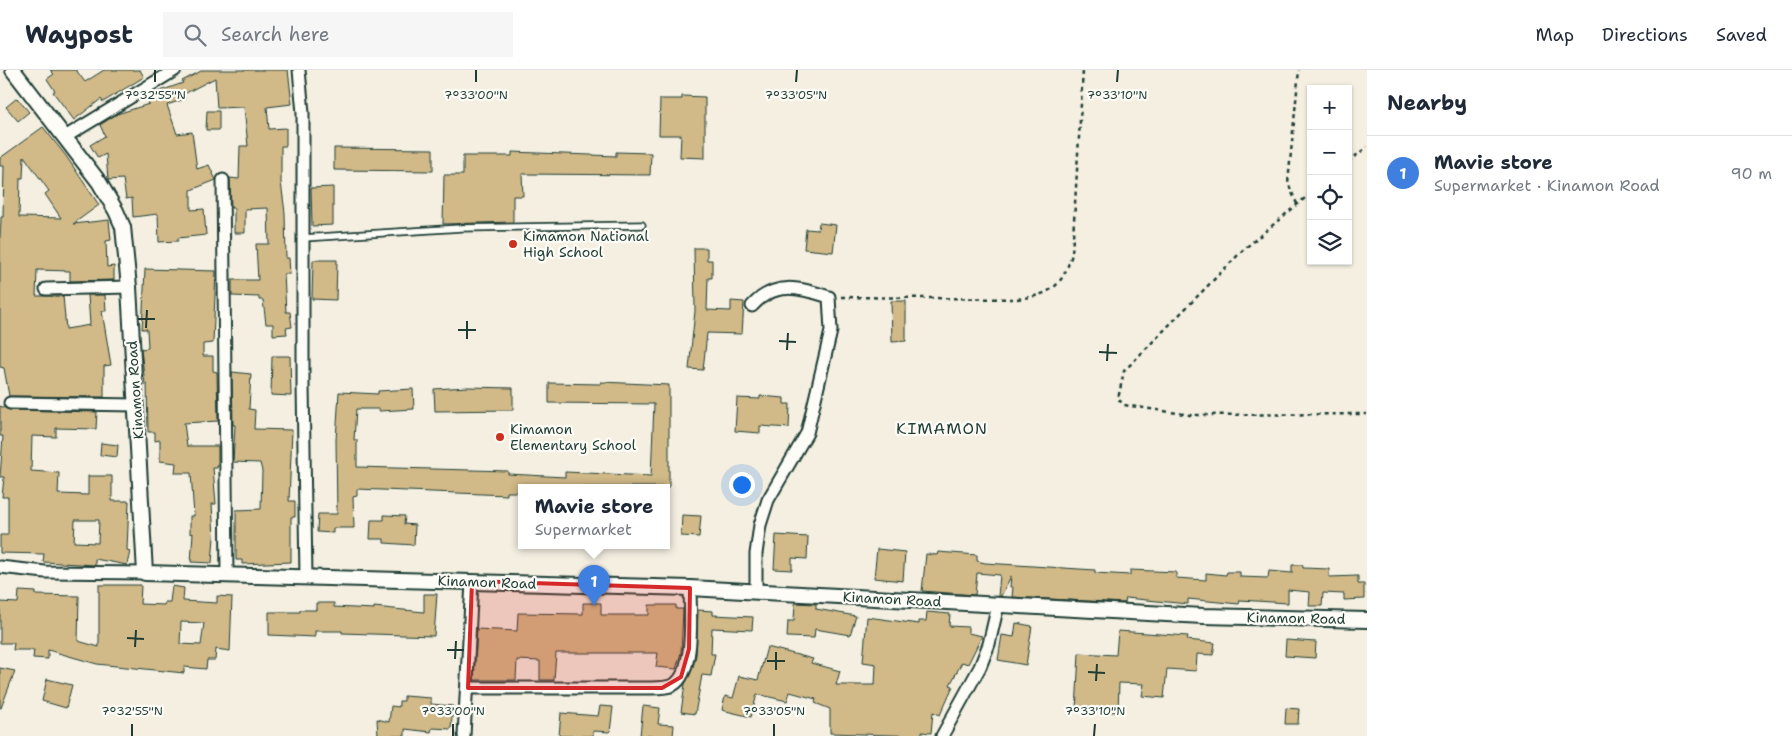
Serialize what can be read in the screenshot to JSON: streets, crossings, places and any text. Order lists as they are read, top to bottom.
{
  "streets": {
    "street": ["Kinamon Road"]
  },
  "districts": ["KIMAMON"],
  "places": ["Kimamon National High School", "Kimamon Elementary School"],
  "page": {
    "header": "Waypost",
    "search": "Search here",
    "nav": ["Map", "Directions", "Saved"],
    "heading": "Nearby",
    "map_buttons": ["+", "−"],
    "list": [
      {
        "mark": "1",
        "name": "Mavie store",
        "note": "Supermarket · Kinamon Road",
        "value": "90 m"
      }
    ],
    "popup": ["Mavie store", "Supermarket"],
    "pins": "1"
  },
  "coordinates": [
    "7°32'55\"N",
    "7°33'00\"N",
    "7°33'05\"N",
    "7°33'10\"N"
  ]
}
